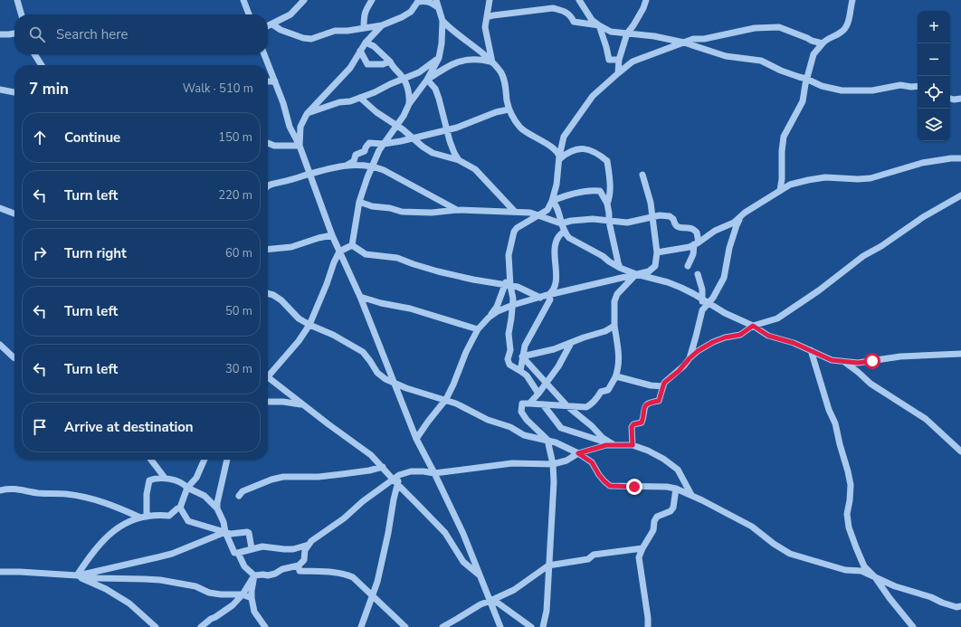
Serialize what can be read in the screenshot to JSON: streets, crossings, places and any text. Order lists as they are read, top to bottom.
{
  "page": {
    "map_buttons": ["+", "−"],
    "search": "Search here",
    "heading": ["7 min", "Walk · 510 m"],
    "list": [
      ["Continue", "150 m"],
      ["Turn left", "220 m"],
      ["Turn right", "60 m"],
      ["Turn left", "50 m"],
      ["Turn left", "30 m"],
      "Arrive at destination"
    ]
  }
}
